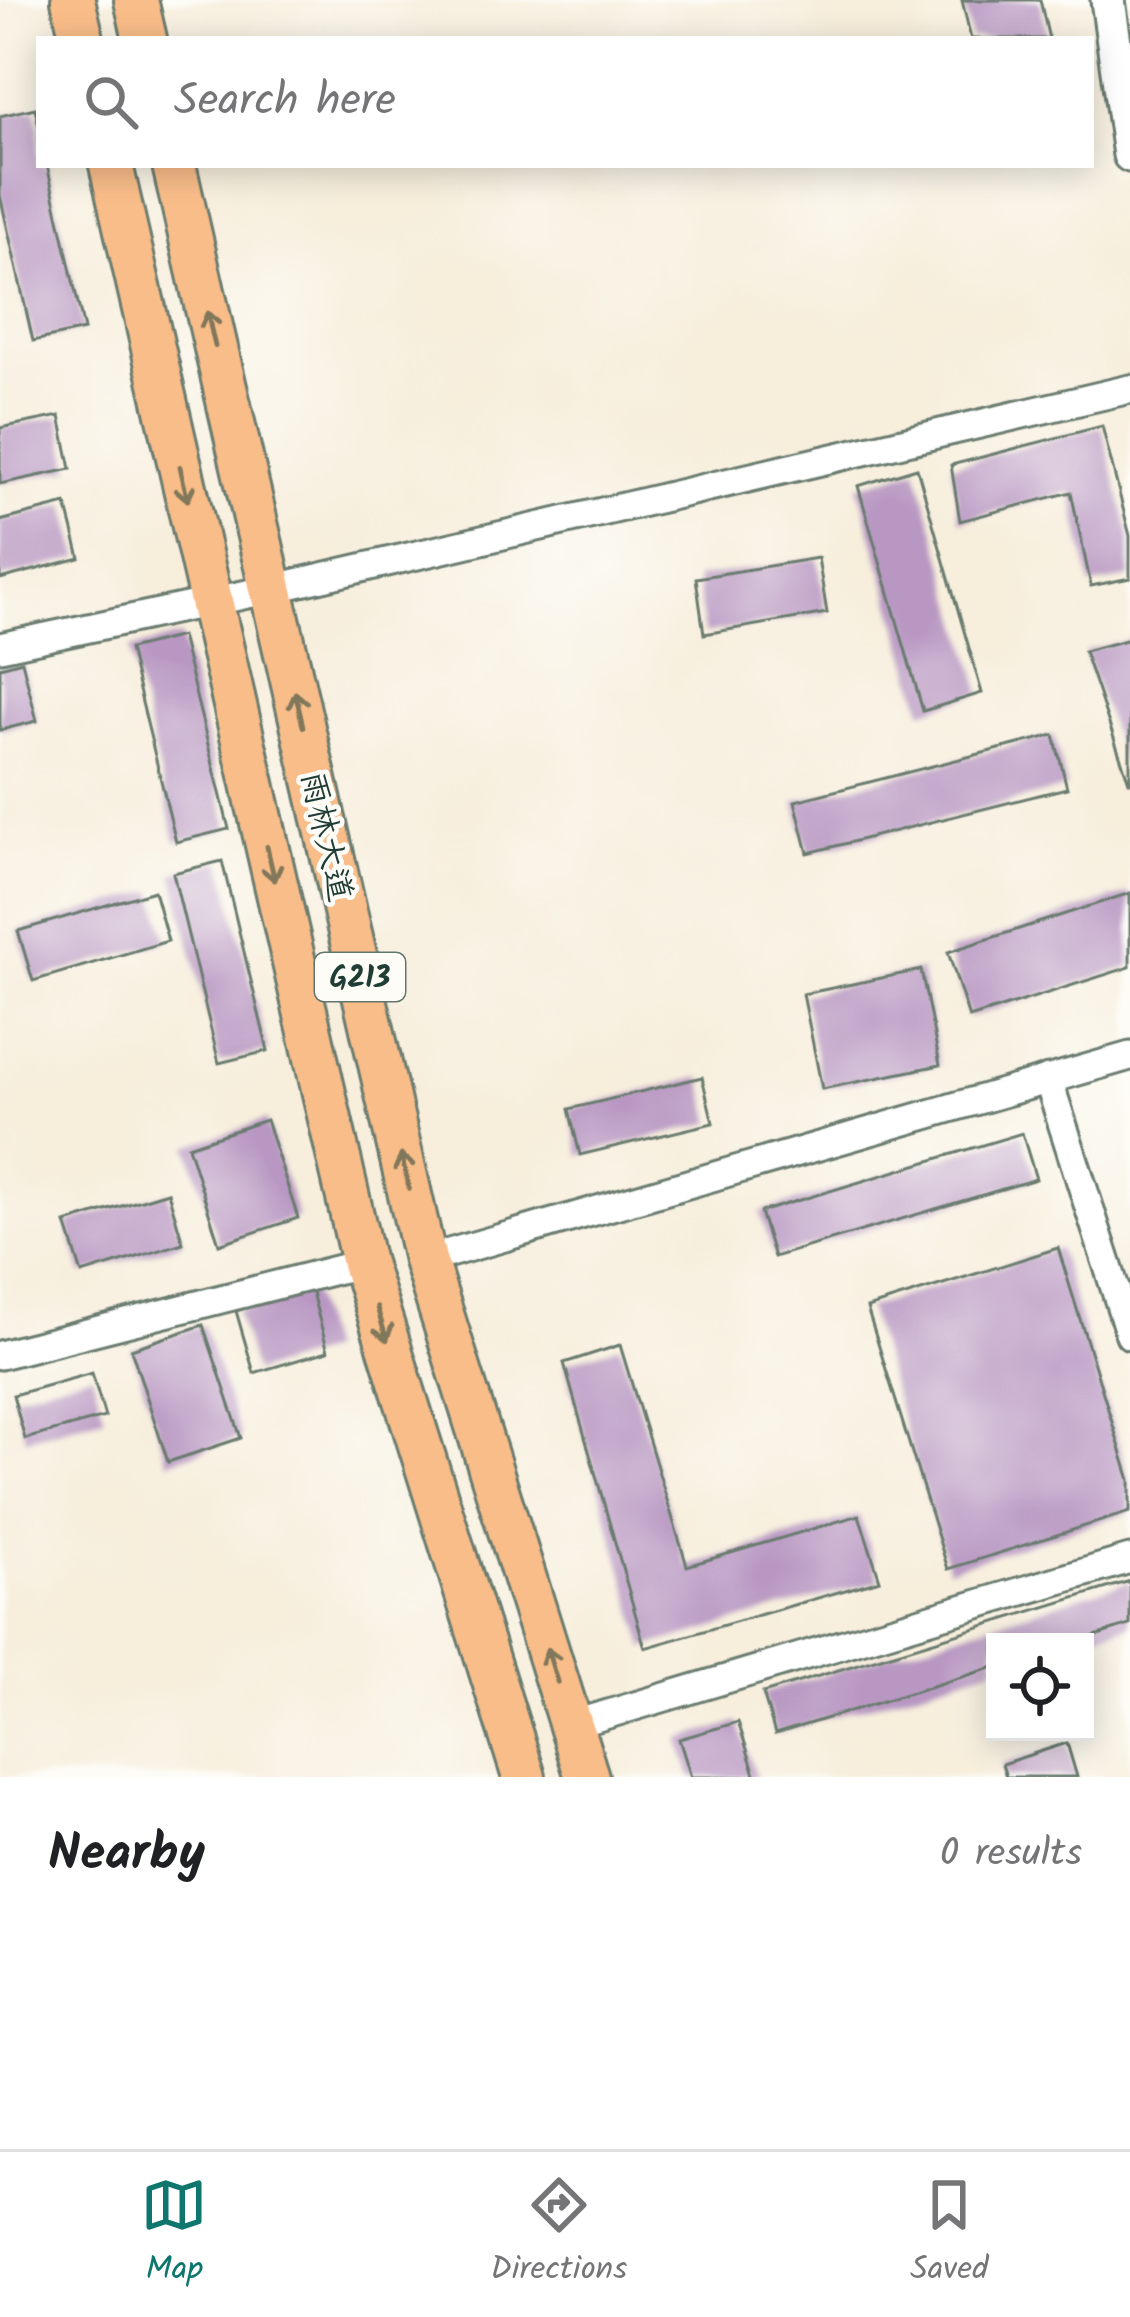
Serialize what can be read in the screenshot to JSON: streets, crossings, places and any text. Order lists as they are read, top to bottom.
{
  "streets": {
    "highway": ["雨林大道", "G213"]
  },
  "page": {
    "search": "Search here",
    "heading": ["Nearby", "0 results"],
    "nav": ["Map", "Directions", "Saved"]
  }
}
